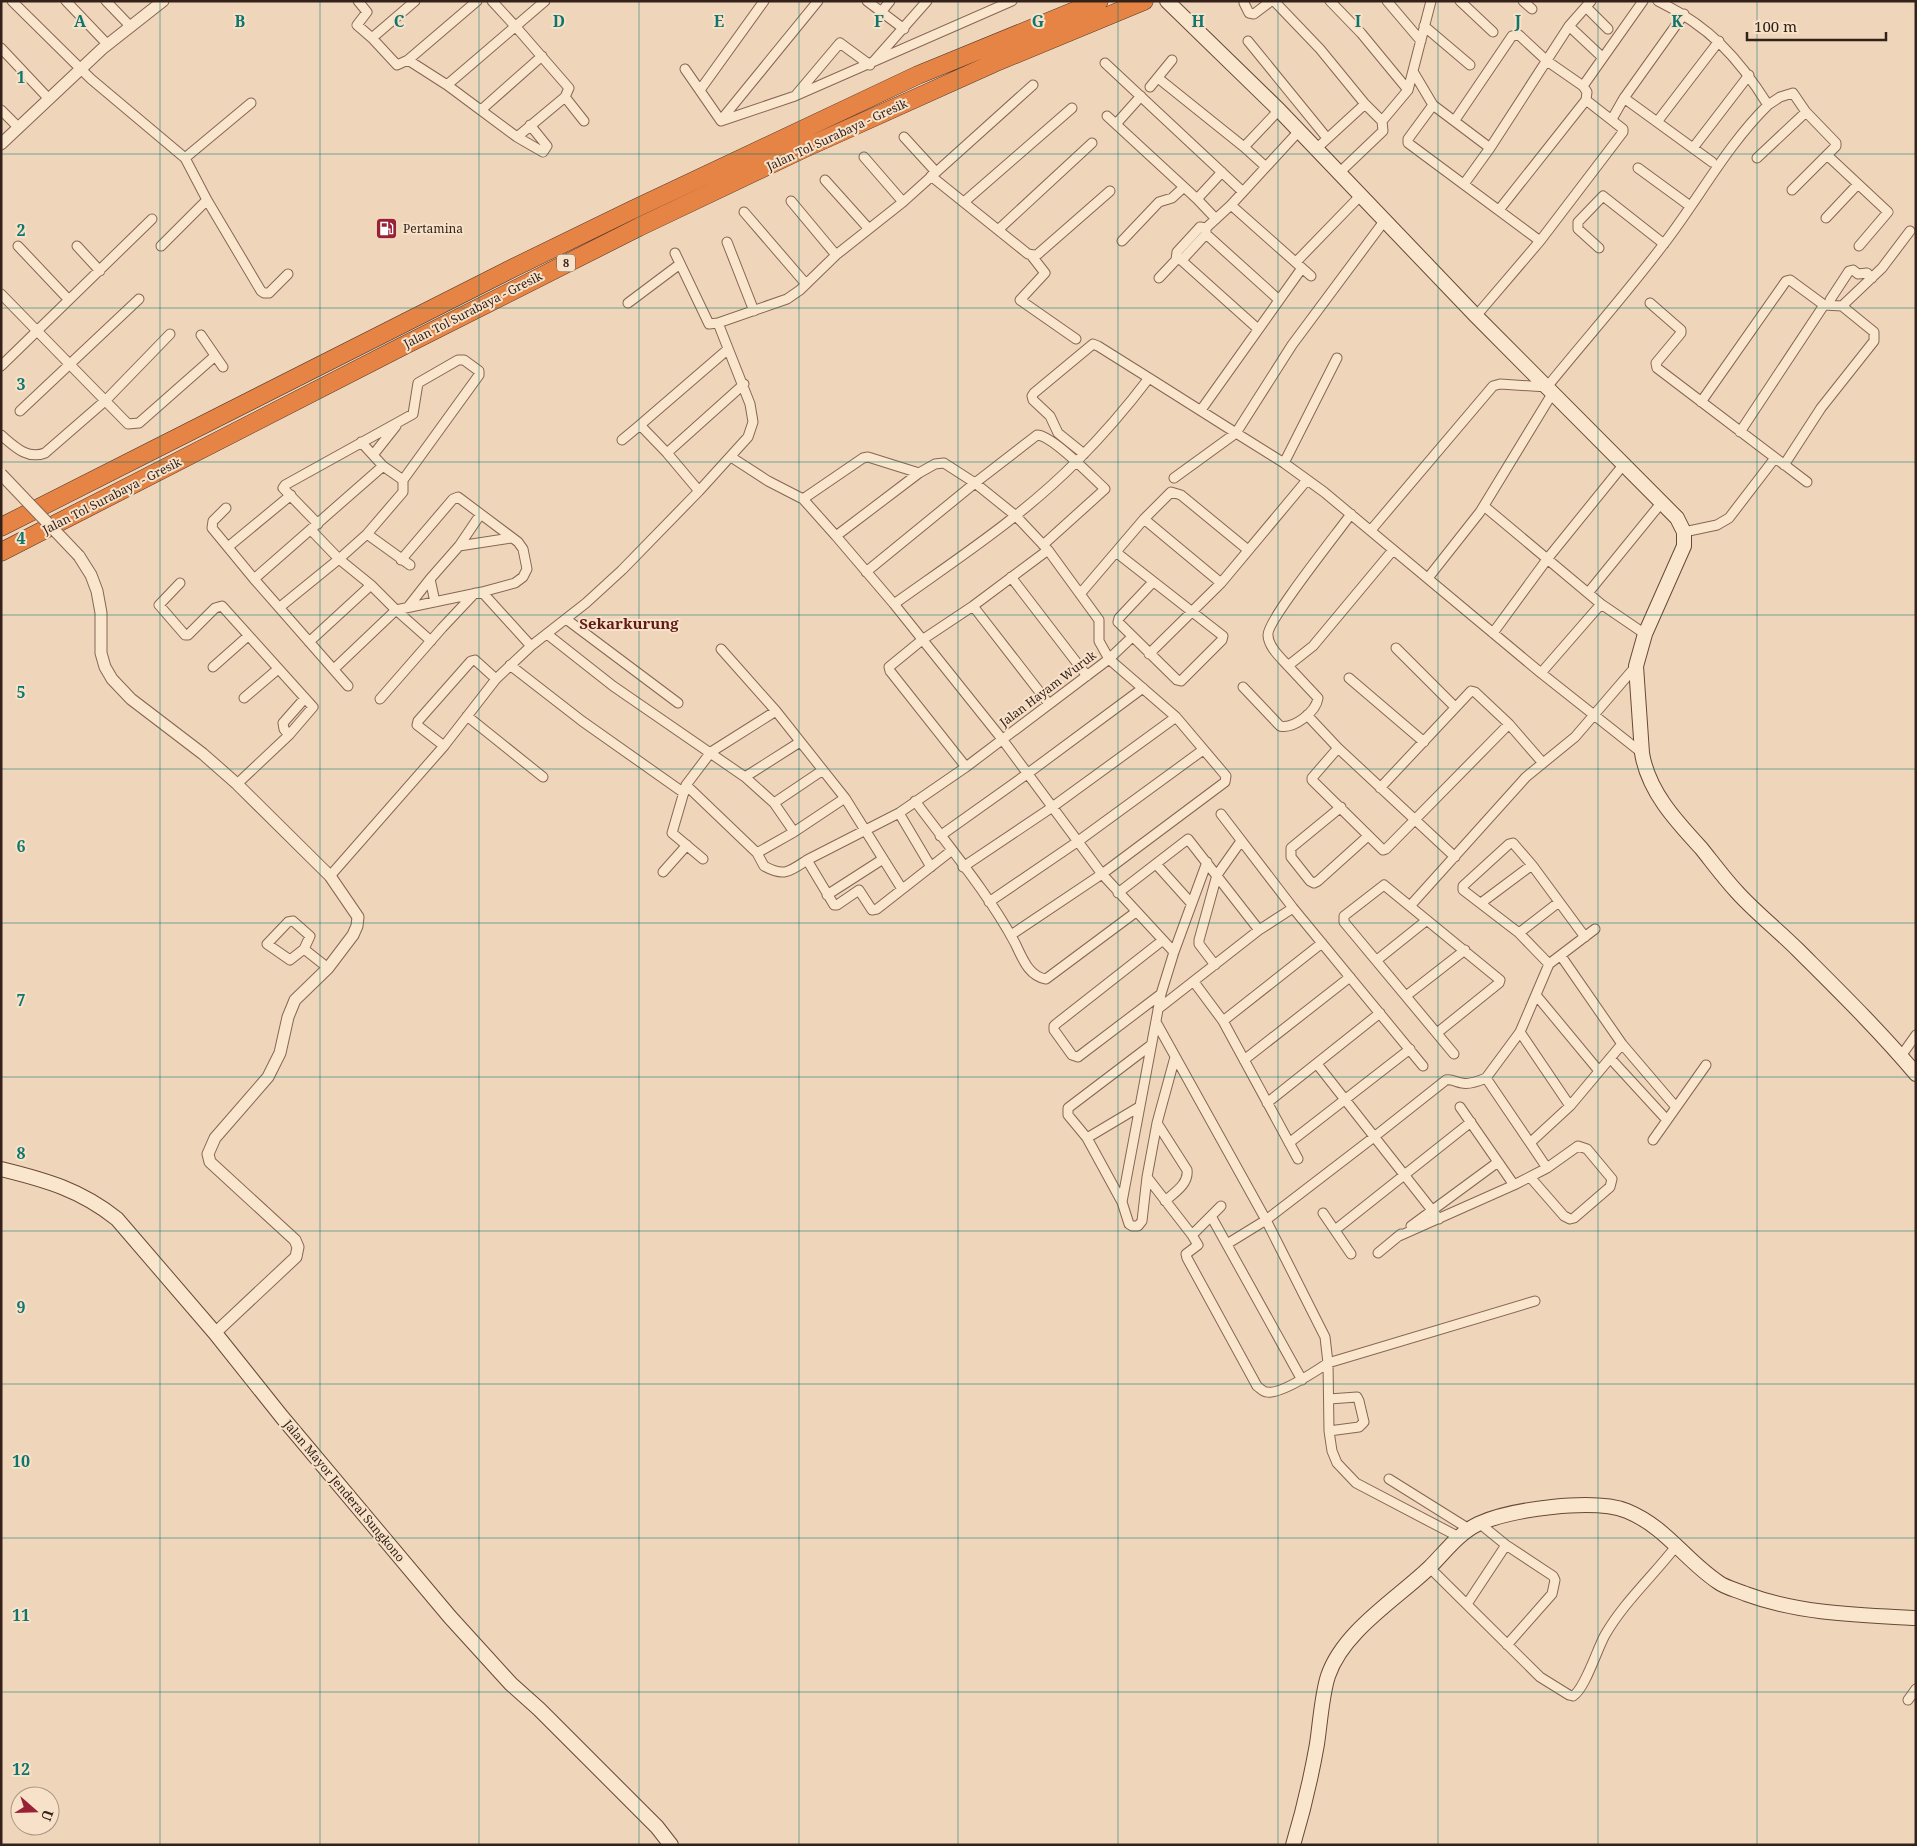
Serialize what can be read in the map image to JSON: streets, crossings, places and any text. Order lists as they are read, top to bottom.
{
  "streets": {
    "highway": ["Jalan Tol Surabaya - Gresik", "8"],
    "main road": ["Jalan Mayor Jenderal Sungkono"],
    "street": ["Jalan Hayam Wuruk"]
  },
  "districts": ["Sekarkurung"],
  "places": {
    "fuel station": ["Pertamina"]
  },
  "scale_bar": "100 m",
  "north": "right",
  "grid": {
    "columns": [
      "A",
      "B",
      "C",
      "D",
      "E",
      "F",
      "G",
      "H",
      "I",
      "J",
      "K"
    ],
    "rows": [
      "1",
      "2",
      "3",
      "4",
      "5",
      "6",
      "7",
      "8",
      "9",
      "10",
      "11",
      "12"
    ]
  }
}
